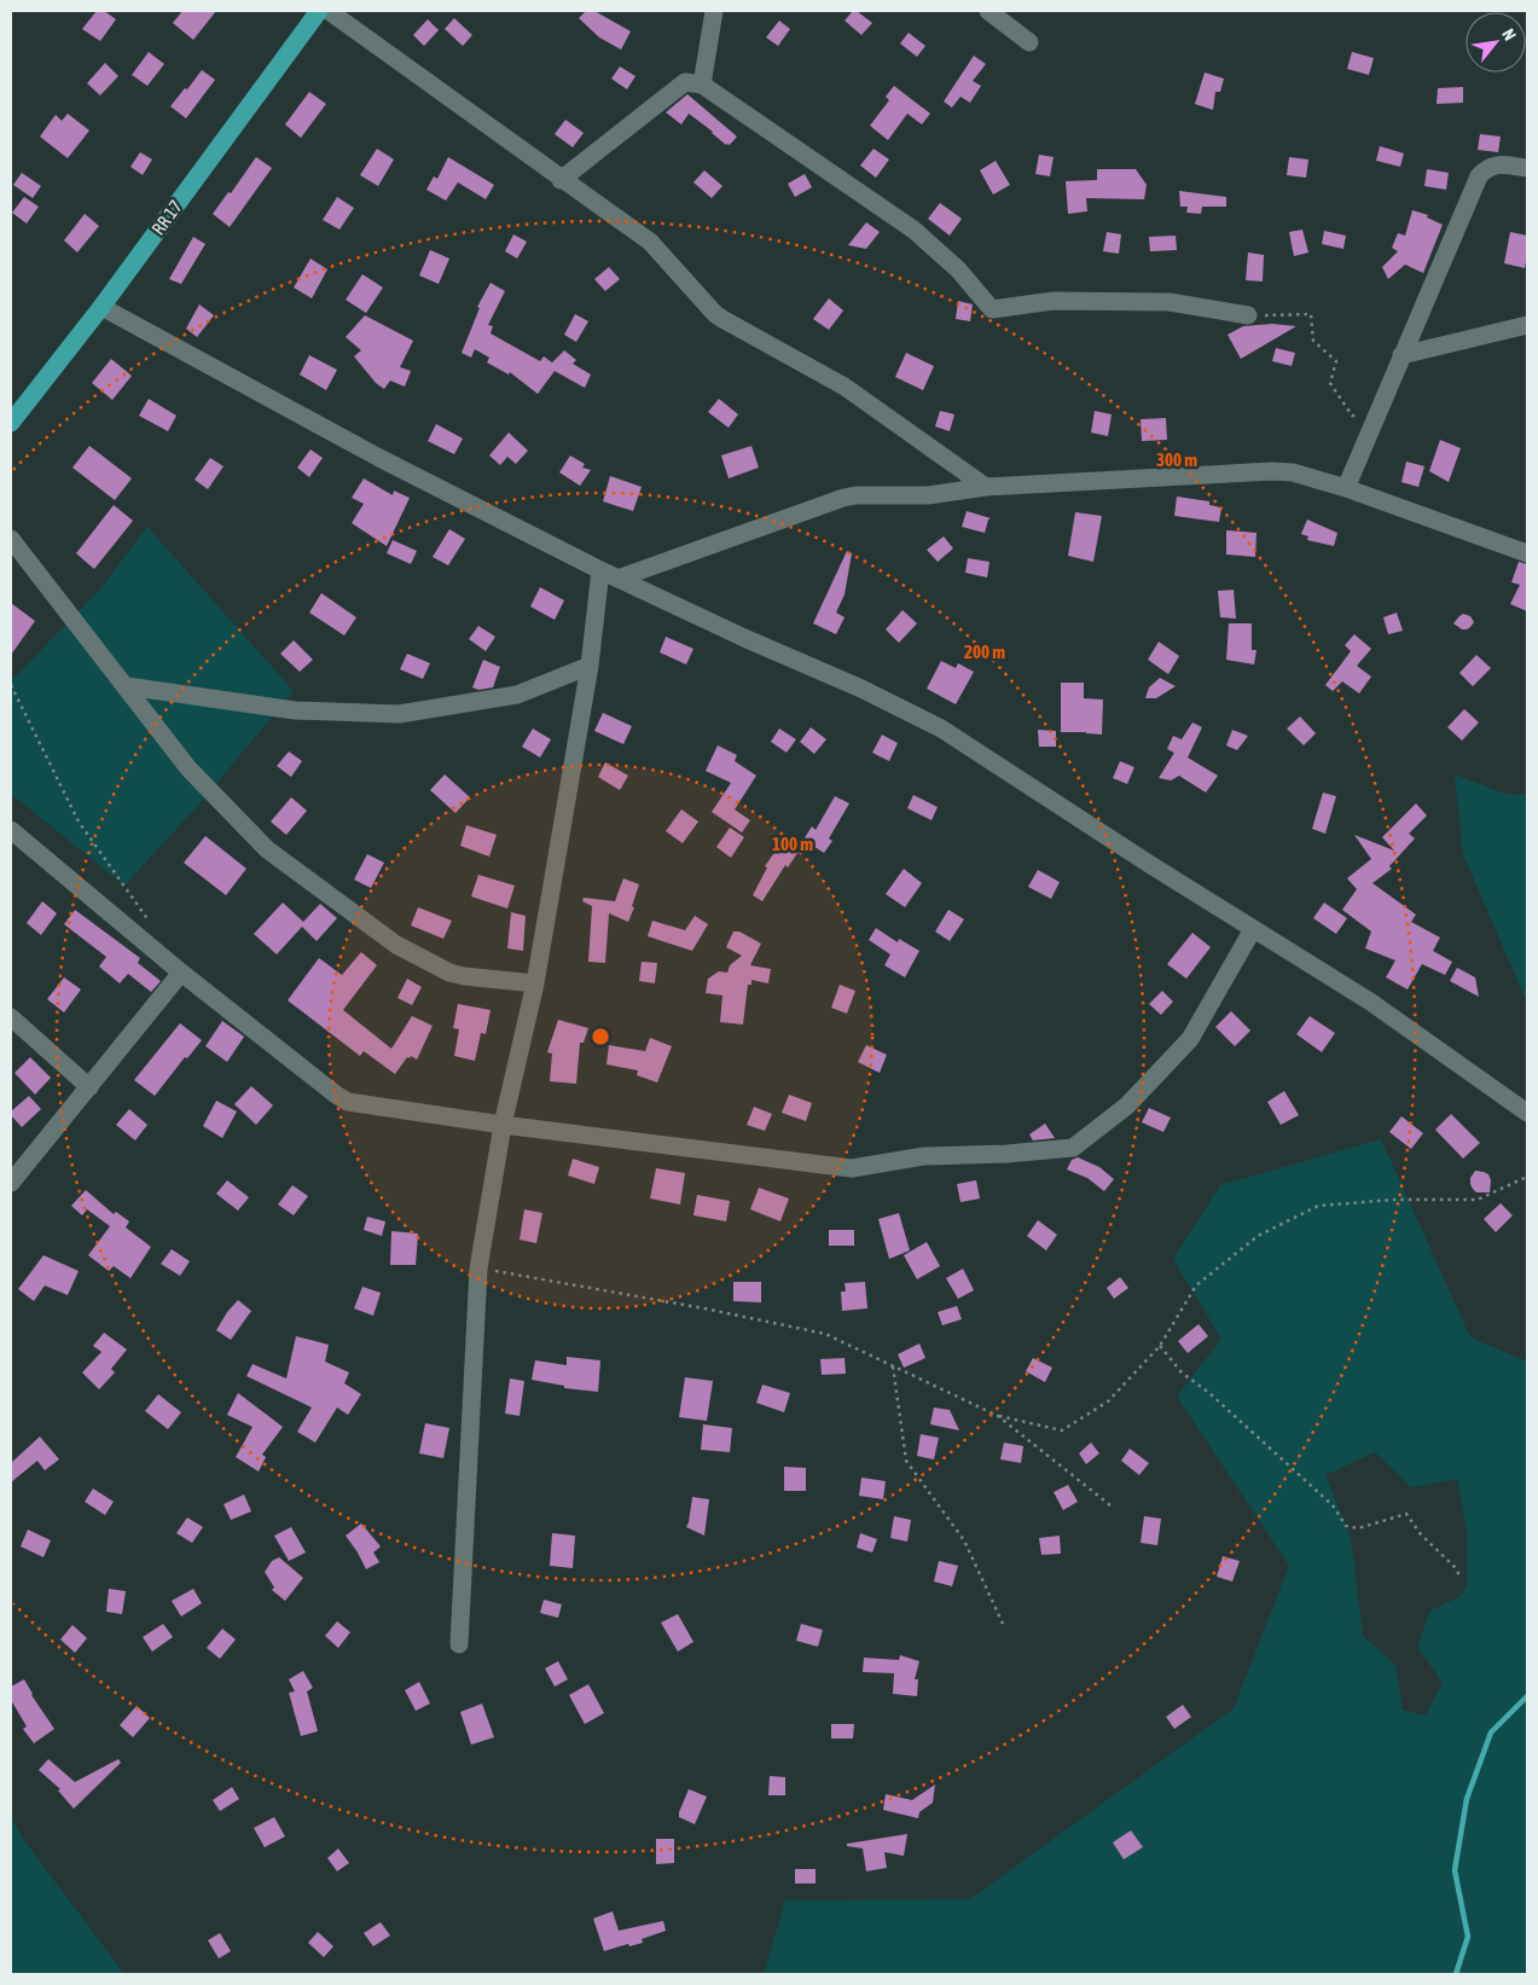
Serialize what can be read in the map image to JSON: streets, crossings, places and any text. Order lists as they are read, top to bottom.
{
  "streets": {
    "main road": ["RR 17"]
  },
  "north": "top right",
  "rings": ["300 m", "200 m", "100 m"]
}
